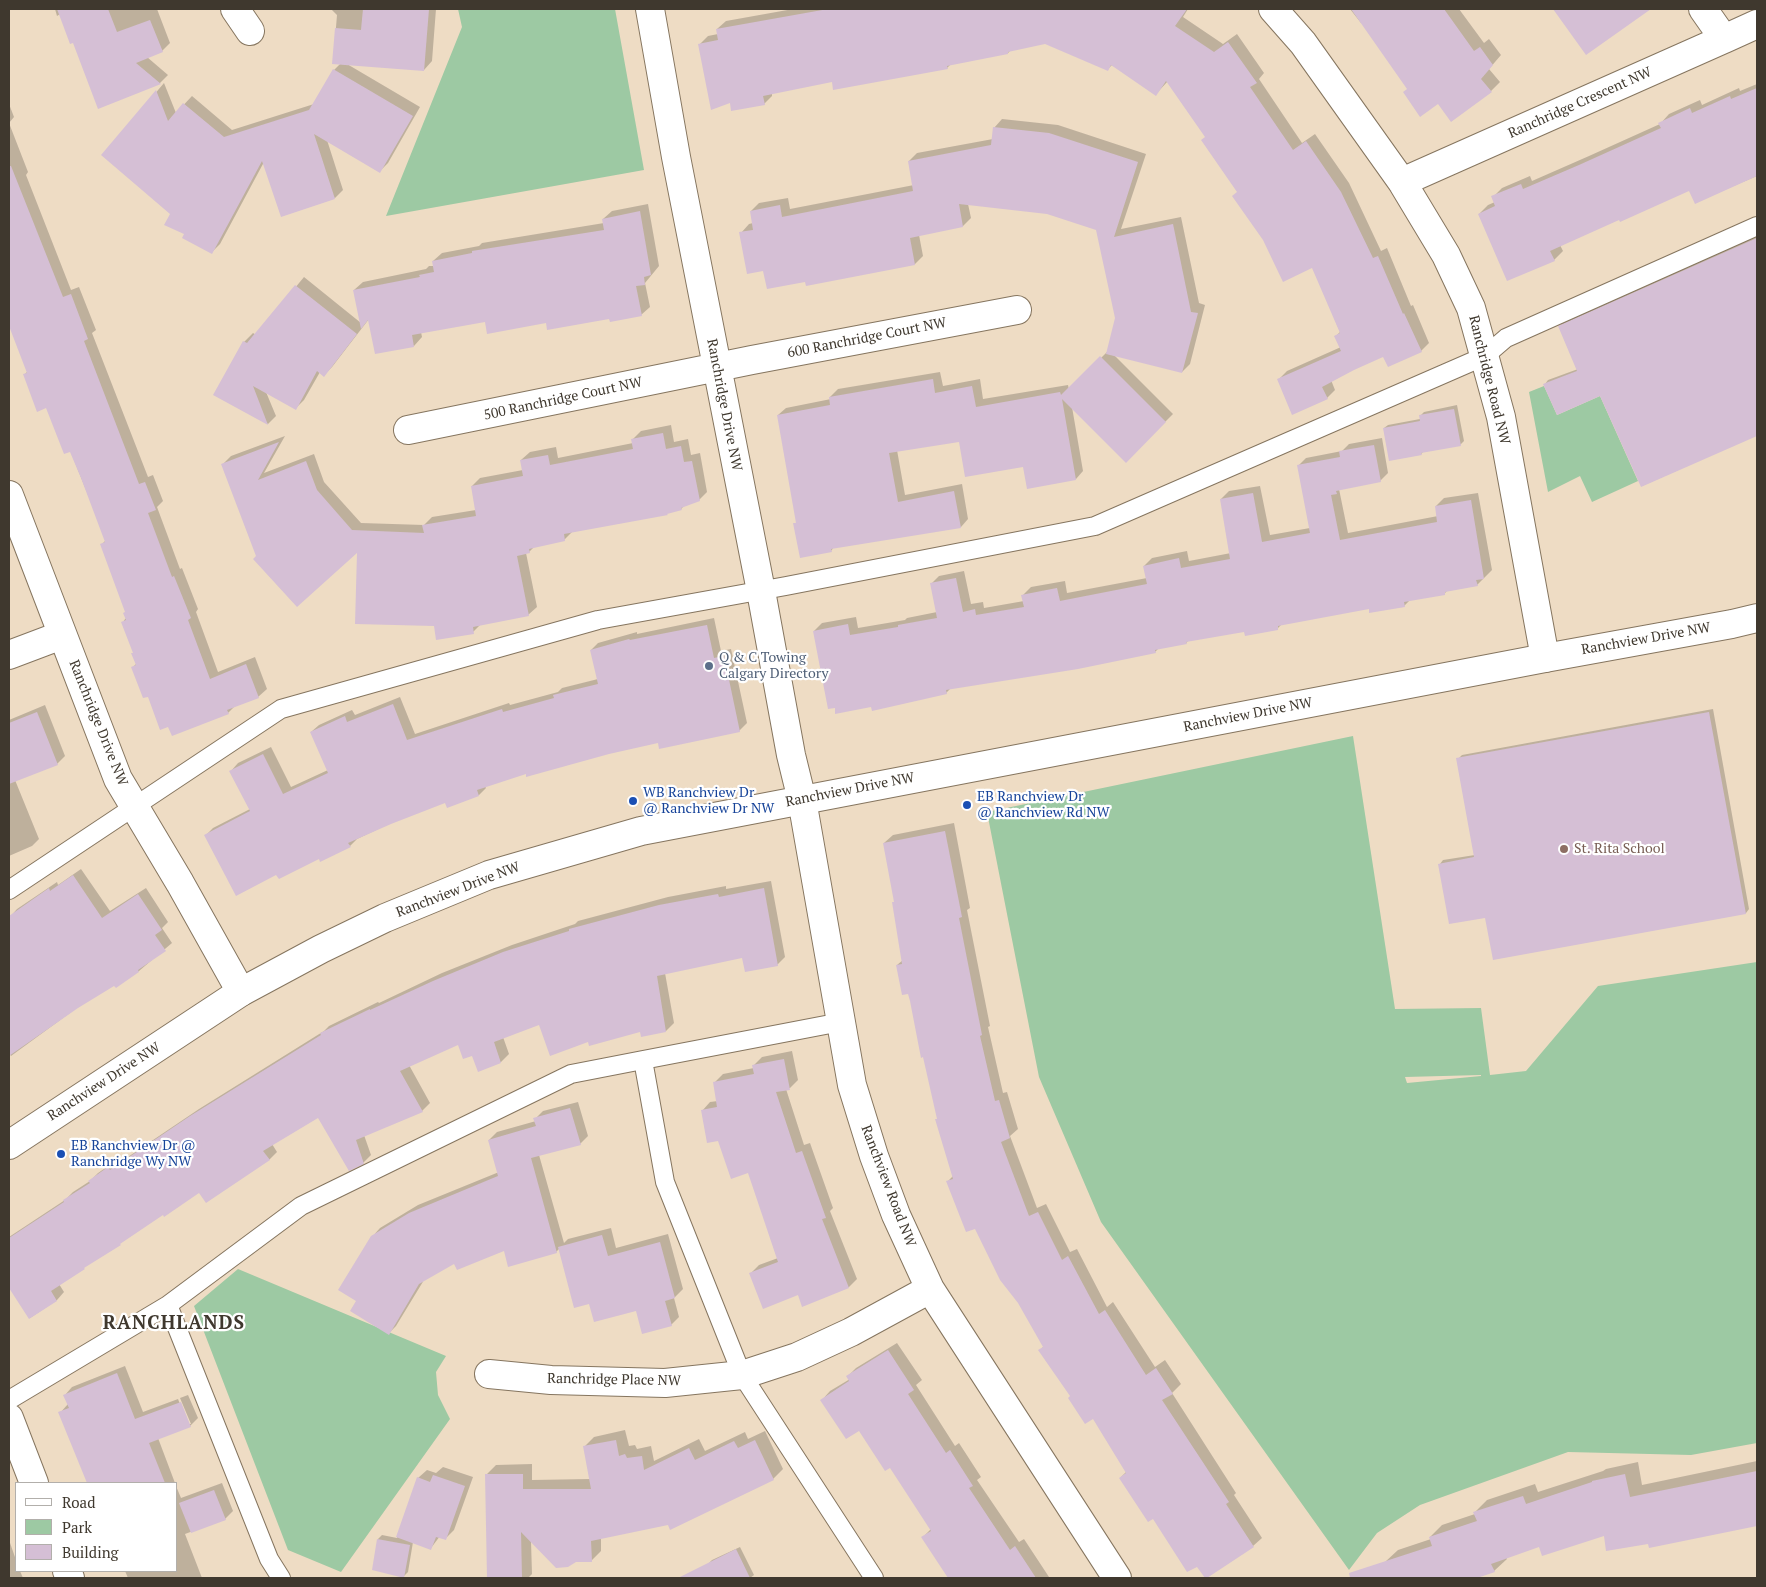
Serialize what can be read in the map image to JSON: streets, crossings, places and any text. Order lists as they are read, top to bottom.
{
  "streets": {
    "street": [
      "Ranchridge Crescent NW",
      "600 Ranchridge Court NW",
      "Ranchridge Road NW",
      "500 Ranchridge Court NW",
      "Ranchridge Drive NW",
      "Ranchview Drive NW",
      "Ranchview Road NW",
      "Ranchridge Place NW"
    ]
  },
  "crossings": [
    ["Ranchridge Crescent NW", "Ranchridge Road NW"],
    ["600 Ranchridge Court NW", "500 Ranchridge Court NW"],
    ["600 Ranchridge Court NW", "Ranchridge Drive NW"],
    ["Ranchridge Road NW", "Ranchview Drive NW"],
    ["500 Ranchridge Court NW", "Ranchridge Drive NW"],
    ["Ranchridge Drive NW", "Ranchview Drive NW"],
    ["Ranchridge Drive NW", "Ranchview Road NW"],
    ["Ranchview Drive NW", "Ranchview Road NW"],
    ["Ranchview Road NW", "Ranchridge Place NW"]
  ],
  "districts": ["RANCHLANDS"],
  "places": [
    "Q & C Towing Calgary Directory",
    "WB Ranchview Dr @ Ranchview Dr NW",
    "EB Ranchview Dr @ Ranchview Rd NW",
    "St. Rita School",
    "EB Ranchview Dr @ Ranchridge Wy NW"
  ],
  "legend": ["Road", "Park", "Building"]
}
